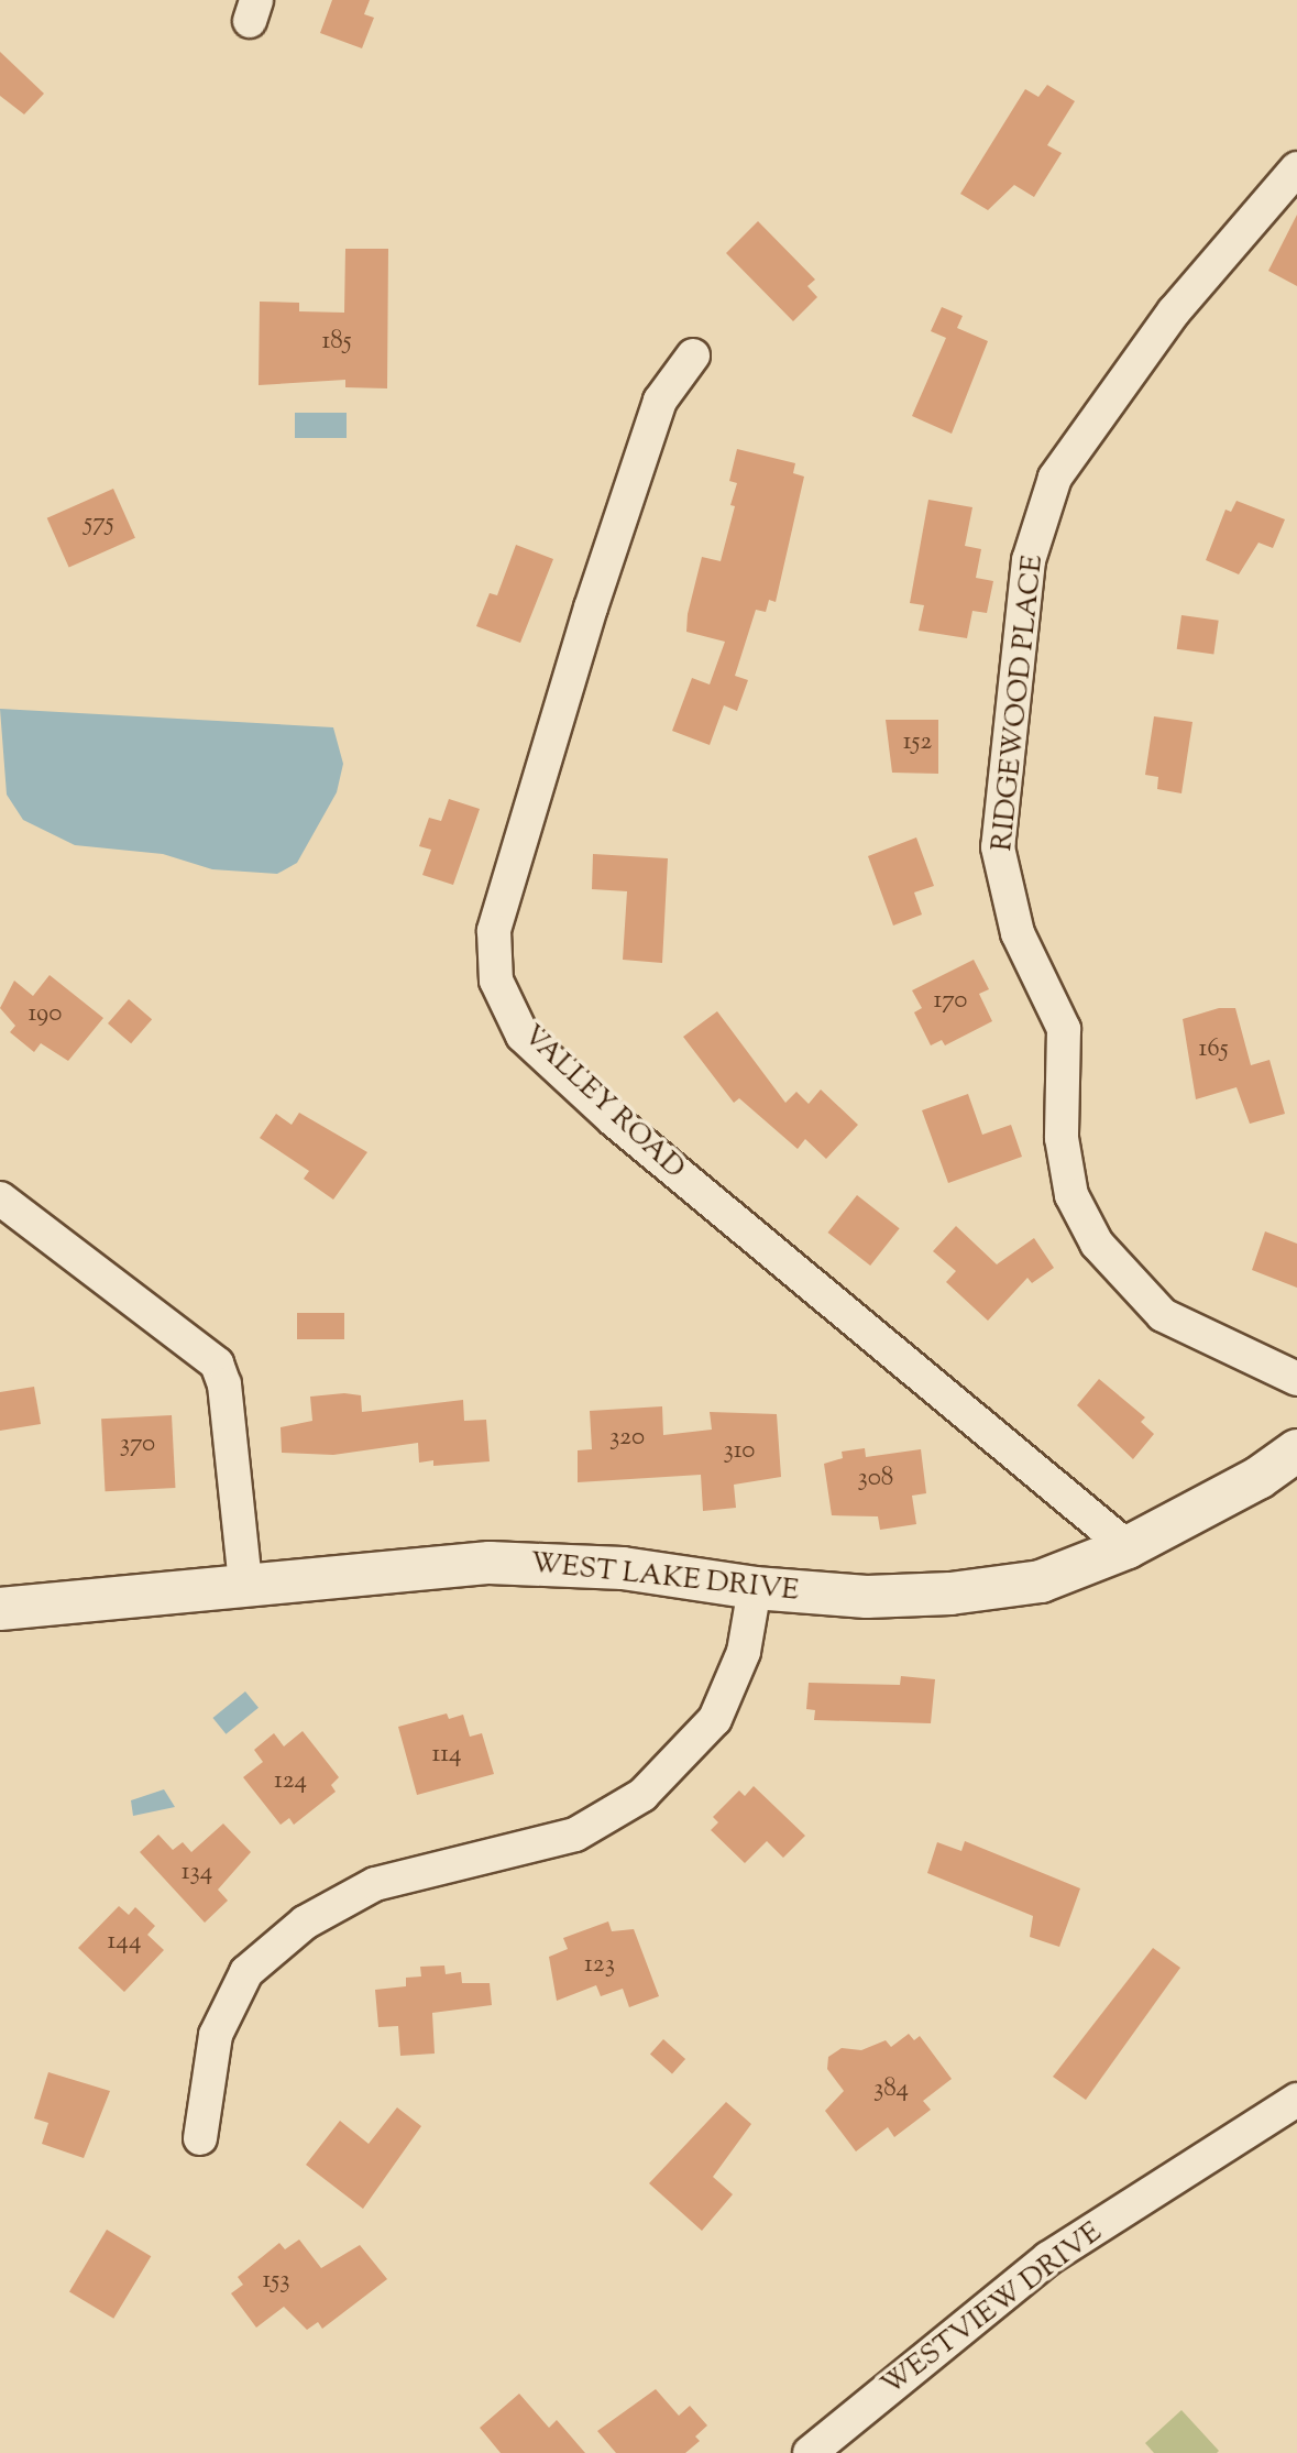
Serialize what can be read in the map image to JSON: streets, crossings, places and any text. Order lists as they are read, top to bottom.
{
  "streets": {
    "main road": ["WEST LAKE DRIVE"],
    "street": ["RIDGEWOOD PLACE", "VALLEY ROAD", "WESTVIEW DRIVE"]
  },
  "crossings": [
    ["VALLEY ROAD", "WEST LAKE DRIVE"]
  ],
  "house_numbers": [
    "185",
    "575",
    "152",
    "170",
    "190",
    "165",
    "320",
    "370",
    "310",
    "308",
    "114",
    "124",
    "134",
    "144",
    "123",
    "384",
    "153"
  ]
}
